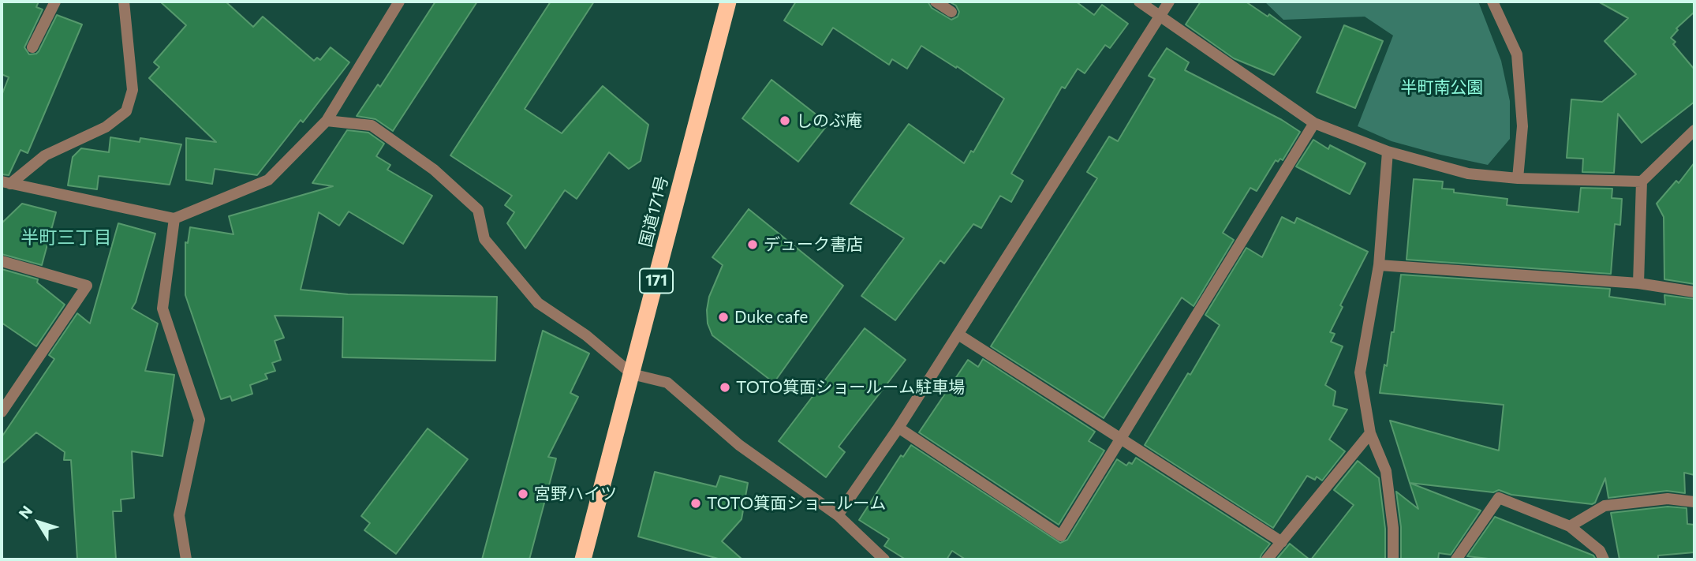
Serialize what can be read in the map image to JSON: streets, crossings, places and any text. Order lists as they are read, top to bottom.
{
  "streets": {
    "highway": ["国道171号", "171"]
  },
  "districts": ["半町三丁目"],
  "parks": ["半町南公園"],
  "places": [
    "しのぶ庵",
    "デューク書店",
    "Duke cafe",
    "TOTO箕面ショールーム駐車場",
    "宮野ハイツ",
    "TOTO箕面ショールーム"
  ],
  "north": "top left"
}
